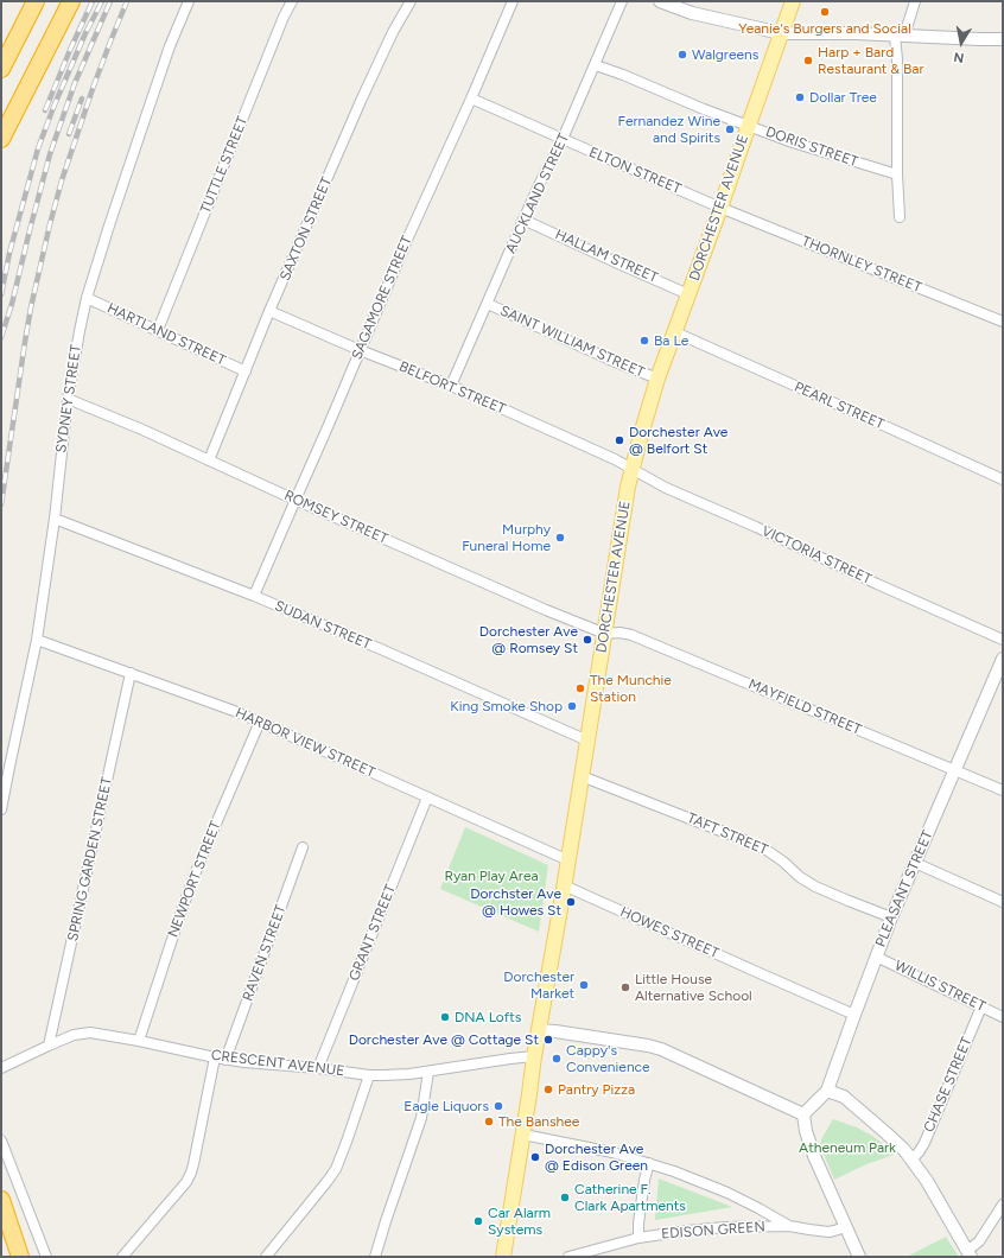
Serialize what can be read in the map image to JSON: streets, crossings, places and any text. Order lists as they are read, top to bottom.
{
  "streets": {
    "main road": ["DORCHESTER AVENUE"],
    "street": [
      "DORIS STREET",
      "TUTTLE STREET",
      "ELTON STREET",
      "AUCKLAND STREET",
      "SAXTON STREET",
      "HALLAM STREET",
      "THORNLEY STREET",
      "SAGAMORE STREET",
      "HARTLAND STREET",
      "SAINT WILLIAM STREET",
      "BELFORT STREET",
      "SYDNEY STREET",
      "PEARL STREET",
      "ROMSEY STREET",
      "VICTORIA STREET",
      "SUDAN STREET",
      "MAYFIELD STREET",
      "HARBOR VIEW STREET",
      "TAFT STREET",
      "SPRING GARDEN STREET",
      "NEWPORT STREET",
      "PLEASANT STREET",
      "GRANT STREET",
      "HOWES STREET",
      "RAVEN STREET",
      "WILLIS STREET",
      "CRESCENT AVENUE",
      "CHASE STREET",
      "EDISON GREEN"
    ]
  },
  "crossings": [
    ["DORIS STREET", "AUCKLAND STREET"],
    ["DORIS STREET", "DORCHESTER AVENUE"],
    ["TUTTLE STREET", "HARTLAND STREET"],
    ["ELTON STREET", "AUCKLAND STREET"],
    ["ELTON STREET", "DORCHESTER AVENUE"],
    ["ELTON STREET", "THORNLEY STREET"],
    ["ELTON STREET", "SAGAMORE STREET"],
    ["AUCKLAND STREET", "HALLAM STREET"],
    ["AUCKLAND STREET", "SAINT WILLIAM STREET"],
    ["AUCKLAND STREET", "BELFORT STREET"],
    ["DORCHESTER AVENUE", "HALLAM STREET"],
    ["DORCHESTER AVENUE", "THORNLEY STREET"],
    ["DORCHESTER AVENUE", "SAINT WILLIAM STREET"],
    ["DORCHESTER AVENUE", "BELFORT STREET"],
    ["DORCHESTER AVENUE", "PEARL STREET"],
    ["DORCHESTER AVENUE", "ROMSEY STREET"],
    ["DORCHESTER AVENUE", "VICTORIA STREET"],
    ["DORCHESTER AVENUE", "SUDAN STREET"],
    ["DORCHESTER AVENUE", "MAYFIELD STREET"],
    ["DORCHESTER AVENUE", "HARBOR VIEW STREET"],
    ["DORCHESTER AVENUE", "TAFT STREET"],
    ["DORCHESTER AVENUE", "HOWES STREET"],
    ["DORCHESTER AVENUE", "CRESCENT AVENUE"],
    ["DORCHESTER AVENUE", "EDISON GREEN"],
    ["SAXTON STREET", "HARTLAND STREET"],
    ["SAXTON STREET", "BELFORT STREET"],
    ["SAXTON STREET", "ROMSEY STREET"],
    ["SAGAMORE STREET", "BELFORT STREET"],
    ["SAGAMORE STREET", "ROMSEY STREET"],
    ["SAGAMORE STREET", "SUDAN STREET"],
    ["HARTLAND STREET", "SYDNEY STREET"],
    ["BELFORT STREET", "VICTORIA STREET"],
    ["SYDNEY STREET", "ROMSEY STREET"],
    ["SYDNEY STREET", "SUDAN STREET"],
    ["SYDNEY STREET", "HARBOR VIEW STREET"],
    ["ROMSEY STREET", "MAYFIELD STREET"],
    ["MAYFIELD STREET", "PLEASANT STREET"],
    ["HARBOR VIEW STREET", "SPRING GARDEN STREET"],
    ["HARBOR VIEW STREET", "NEWPORT STREET"],
    ["HARBOR VIEW STREET", "GRANT STREET"],
    ["TAFT STREET", "PLEASANT STREET"],
    ["SPRING GARDEN STREET", "CRESCENT AVENUE"],
    ["NEWPORT STREET", "CRESCENT AVENUE"],
    ["PLEASANT STREET", "HOWES STREET"],
    ["PLEASANT STREET", "WILLIS STREET"],
    ["GRANT STREET", "CRESCENT AVENUE"],
    ["RAVEN STREET", "CRESCENT AVENUE"],
    ["WILLIS STREET", "CHASE STREET"]
  ],
  "parks": ["Ryan Play Area", "Atheneum Park"],
  "places": [
    "Yeanie's Burgers and Social",
    "Walgreens",
    "Harp + Bard Restaurant & Bar",
    "Dollar Tree",
    "Fernandez Wine and Spirits",
    "Ba Le",
    "Dorchester Ave @ Belfort St",
    "Murphy Funeral Home",
    "Dorchester Ave @ Romsey St",
    "The Munchie Station",
    "King Smoke Shop",
    "Dorchster Ave @ Howes St",
    "Dorchester Market",
    "Little House Alternative School",
    "DNA Lofts",
    "Dorchester Ave @ Cottage St",
    "Cappy's Convenience",
    "Pantry Pizza",
    "Eagle Liquors",
    "The Banshee",
    "Dorchester Ave @ Edison Green",
    "Catherine F. Clark Apartments",
    "Car Alarm Systems"
  ],
  "north": "bottom"
}
